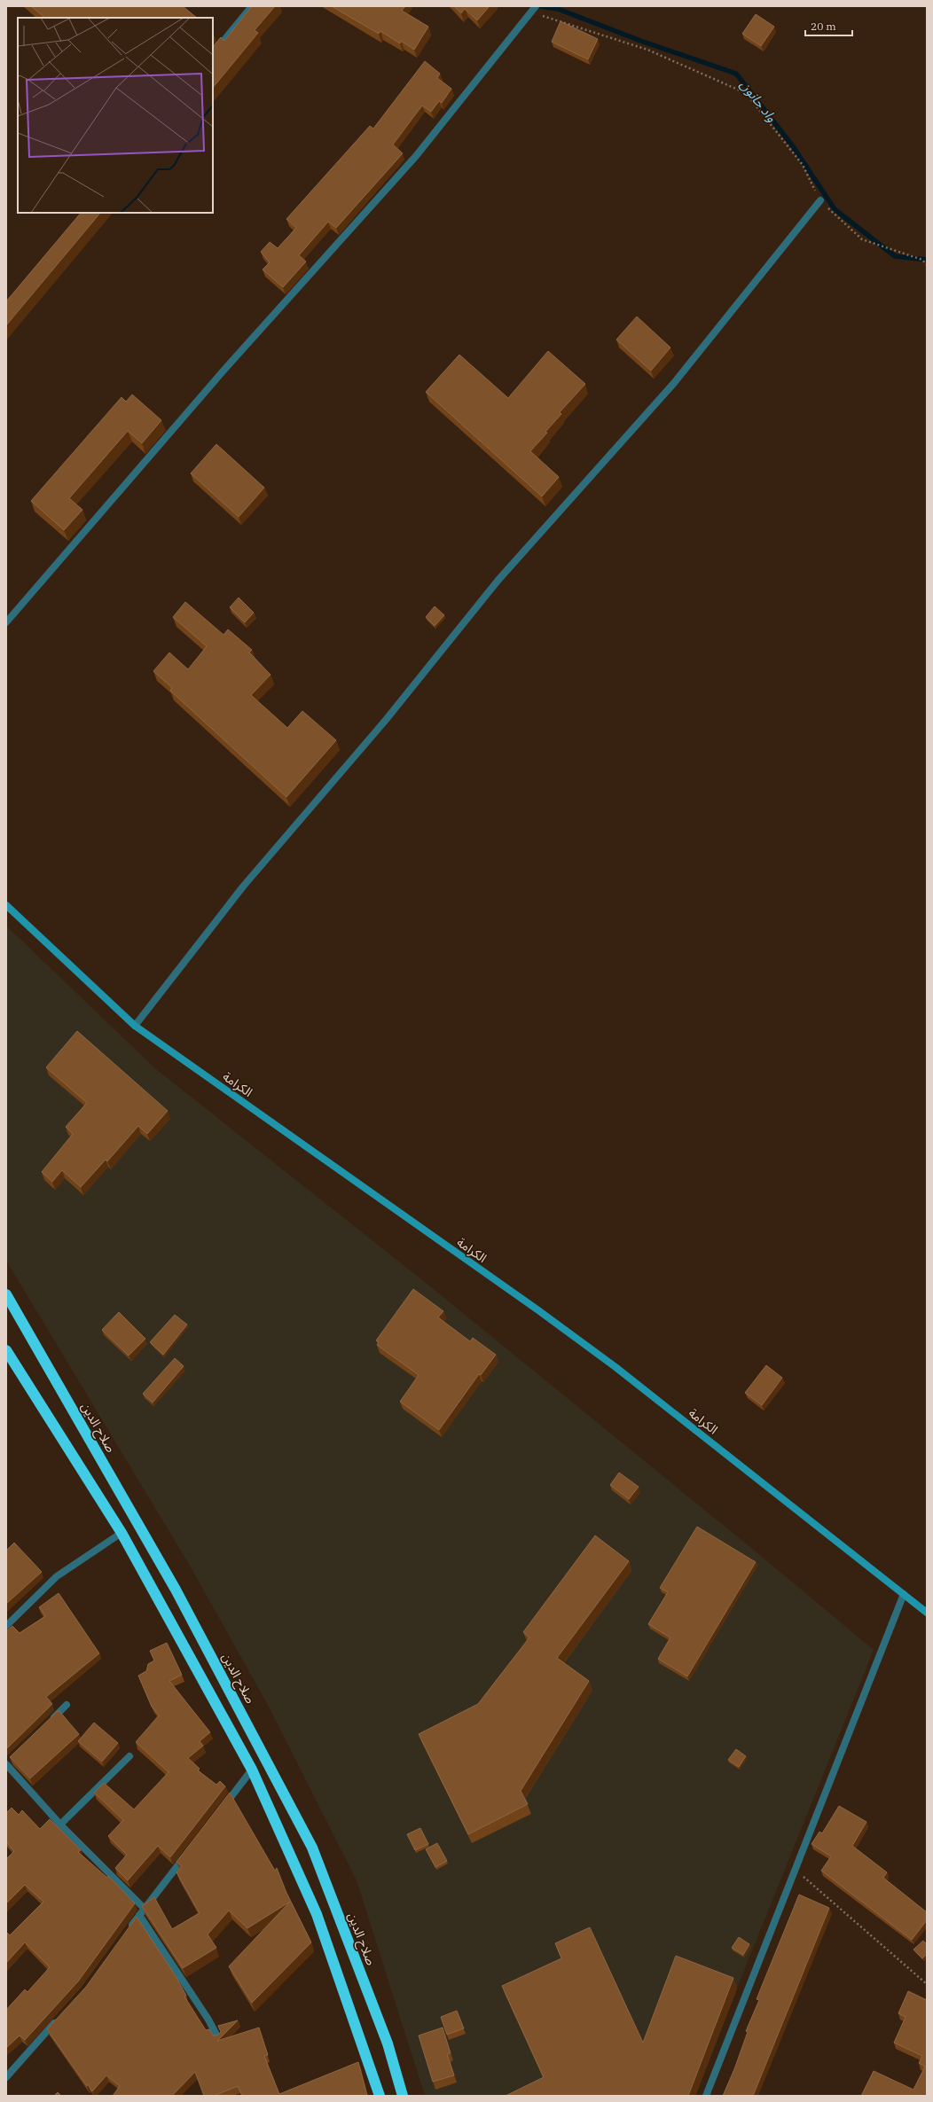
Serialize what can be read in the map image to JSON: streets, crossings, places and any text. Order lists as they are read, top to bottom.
{
  "streets": {
    "highway": ["صلاح الدين"],
    "main road": ["الكرامة"]
  },
  "water": ["واد حانون"],
  "scale_bar": "20 m"
}
